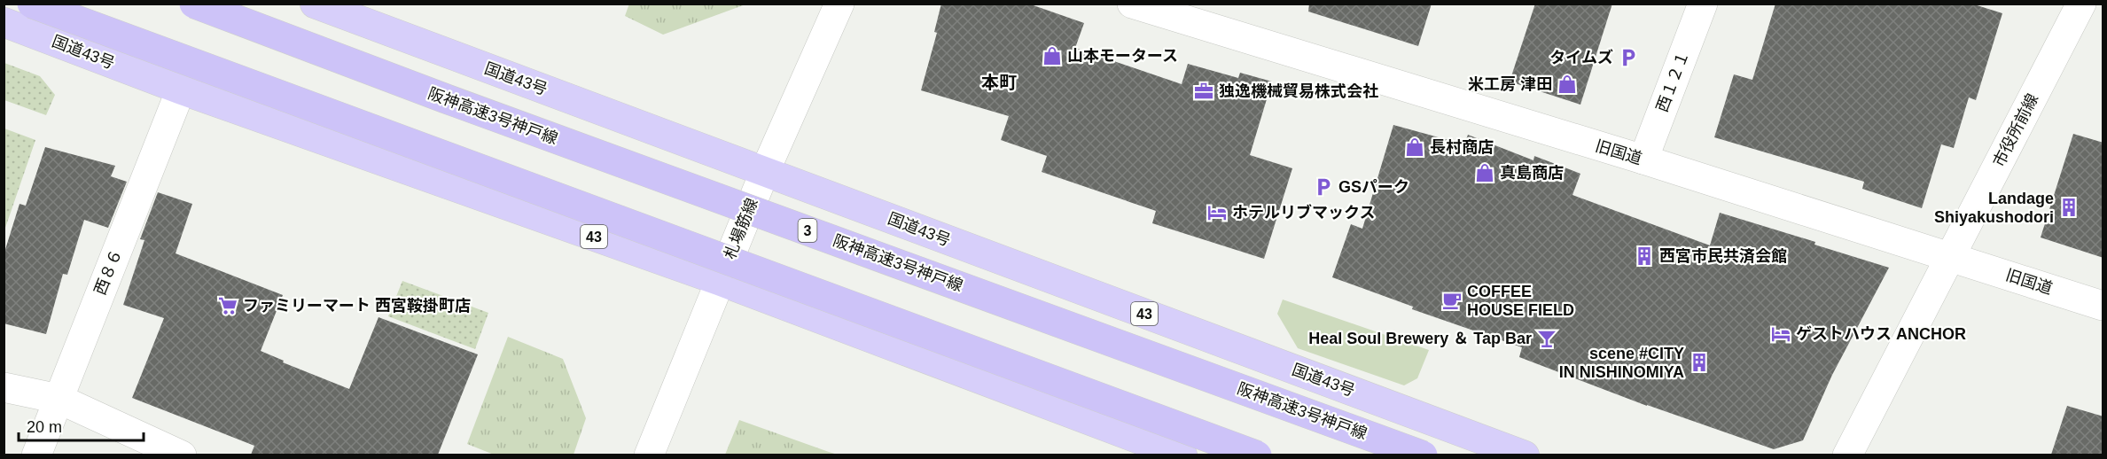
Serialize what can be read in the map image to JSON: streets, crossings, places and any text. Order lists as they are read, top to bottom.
{
  "streets": {
    "highway": [
      "国道43号",
      "阪神高速3号神戸線",
      "3",
      "43"
    ],
    "street": [
      "西１２１",
      "市役所前線",
      "旧国道",
      "札場筋線",
      "西８６"
    ]
  },
  "crossings": [
    ["国道43号", "札場筋線"],
    ["国道43号", "西８６"],
    ["西１２１", "旧国道"],
    ["市役所前線", "旧国道"]
  ],
  "districts": ["本町"],
  "places": {
    "shop": [
      "山本モータース",
      "米工房 津田",
      "長村商店",
      "真島商店"
    ],
    "parking": ["タイムズ", "GSパーク"],
    "office": ["独逸機械貿易株式会社"],
    "building": ["Landage Shiyakushodori", "西宮市民共済会館", "scene #CITY IN NISHINOMIYA"],
    "hotel": ["ホテルリブマックス", "ゲストハウス ANCHOR"],
    "cafe": ["COFFEE HOUSE FIELD"],
    "supermarket": ["ファミリーマート 西宮鞍掛町店"],
    "bar": ["Heal Soul Brewery ＆ Tap Bar"]
  },
  "scale_bar": "20 m"
}
